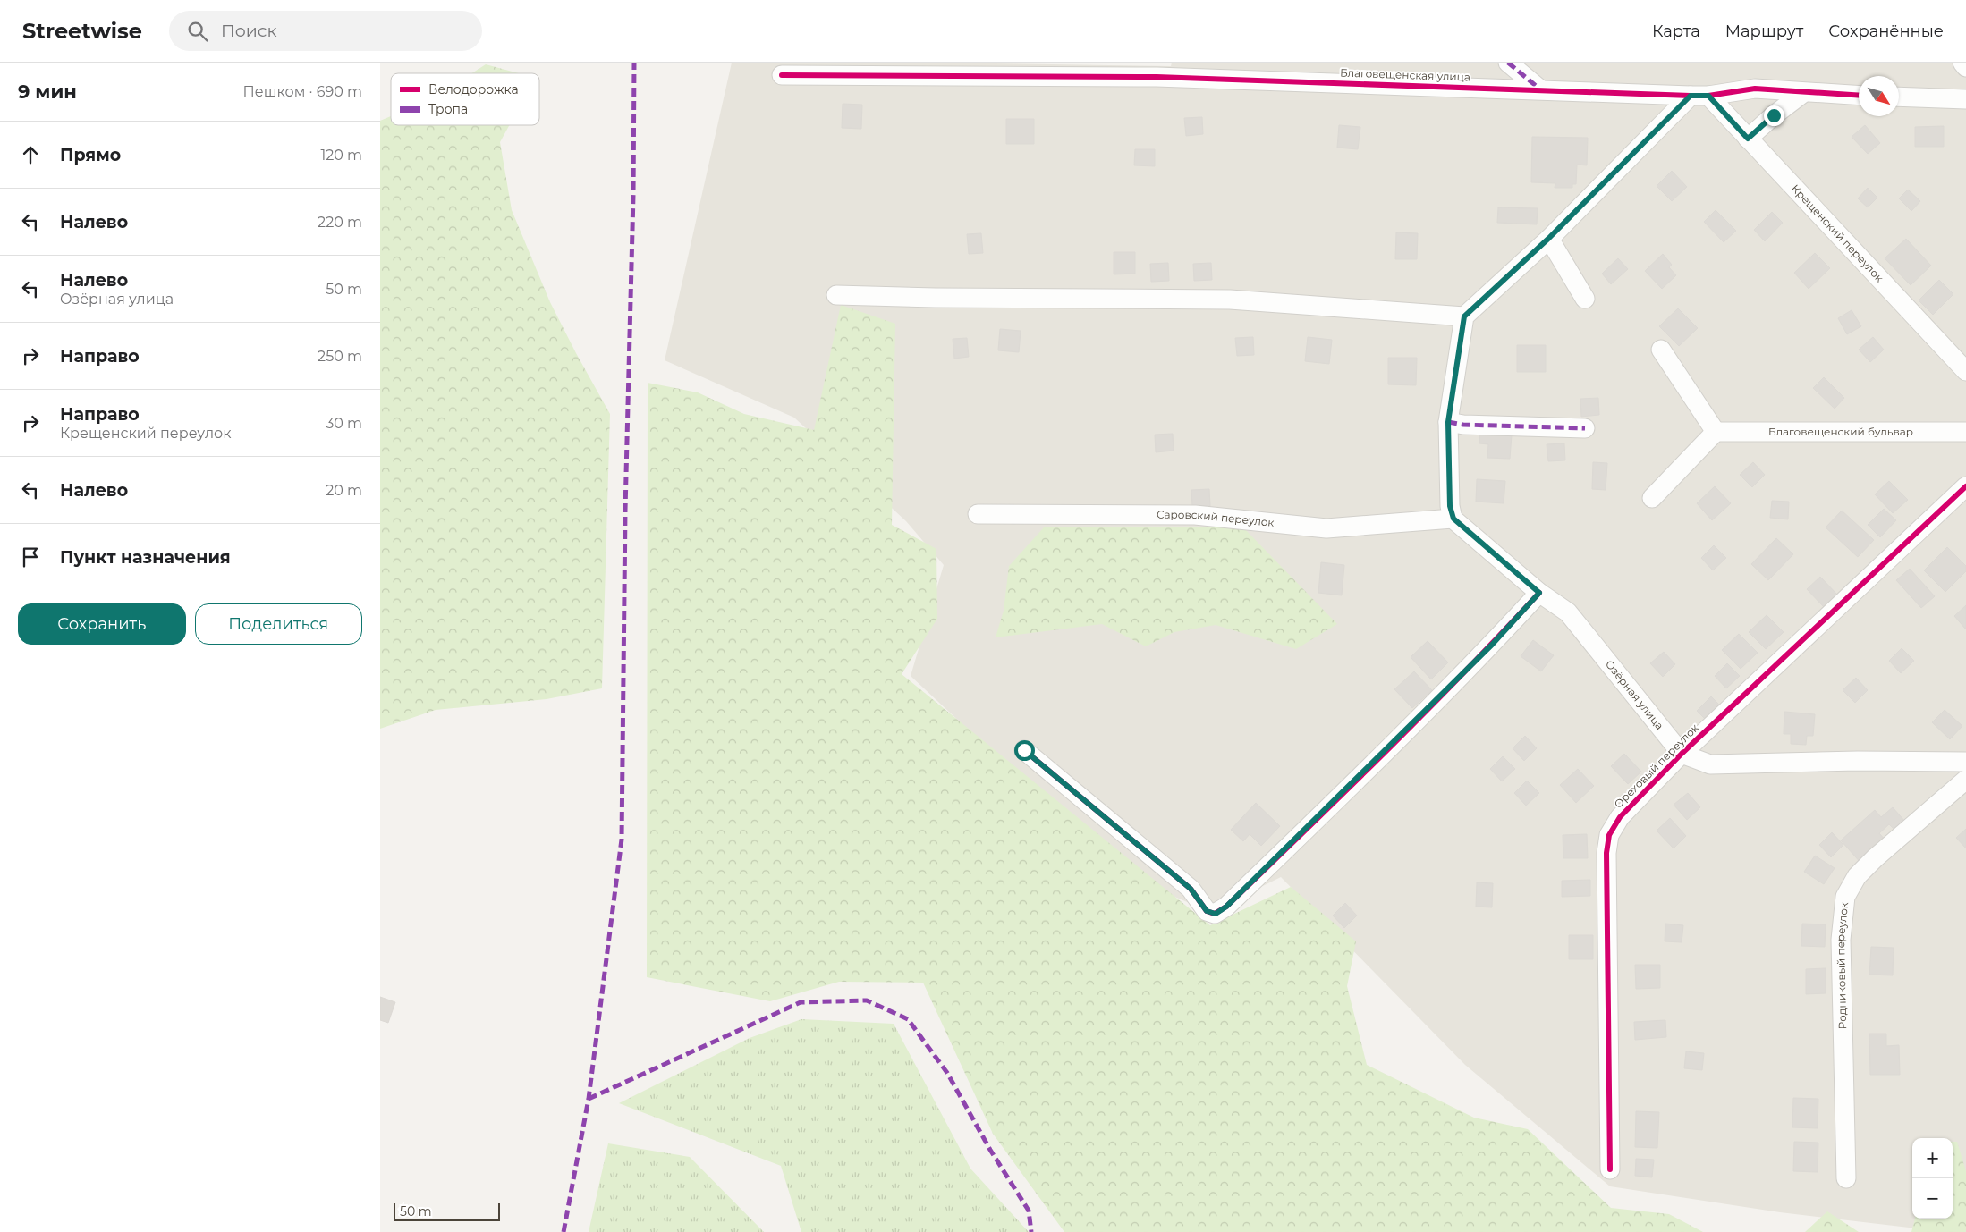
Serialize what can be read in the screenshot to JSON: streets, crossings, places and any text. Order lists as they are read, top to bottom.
{
  "streets": {
    "street": [
      "Благовещенская улица",
      "Крещенский переулок",
      "Благовещенский бульвар",
      "Саровский переулок",
      "Озёрная улица",
      "Ореховый переулок",
      "Родниковый переулок"
    ]
  },
  "crossings": [
    ["Благовещенская улица", "Крещенский переулок"],
    ["Саровский переулок", "Озёрная улица"],
    ["Озёрная улица", "Ореховый переулок"]
  ],
  "legend": ["Велодорожка", "Тропа"],
  "scale_bar": "50 m",
  "north": "bottom right",
  "page": {
    "header": "Streetwise",
    "search": "Поиск",
    "nav": ["Карта", "Маршрут", "Сохранённые"],
    "heading": ["9 мин", "Пешком · 690 m"],
    "list": [
      ["Прямо", "120 m"],
      ["Налево", "220 m"],
      ["Налево", "Озёрная улица", "50 m"],
      ["Направо", "250 m"],
      ["Направо", "Крещенский переулок", "30 m"],
      ["Налево", "20 m"],
      "Пункт назначения"
    ],
    "buttons": ["Сохранить", "Поделиться"],
    "map_buttons": ["+", "−"],
    "scale": "50 m"
  }
}
